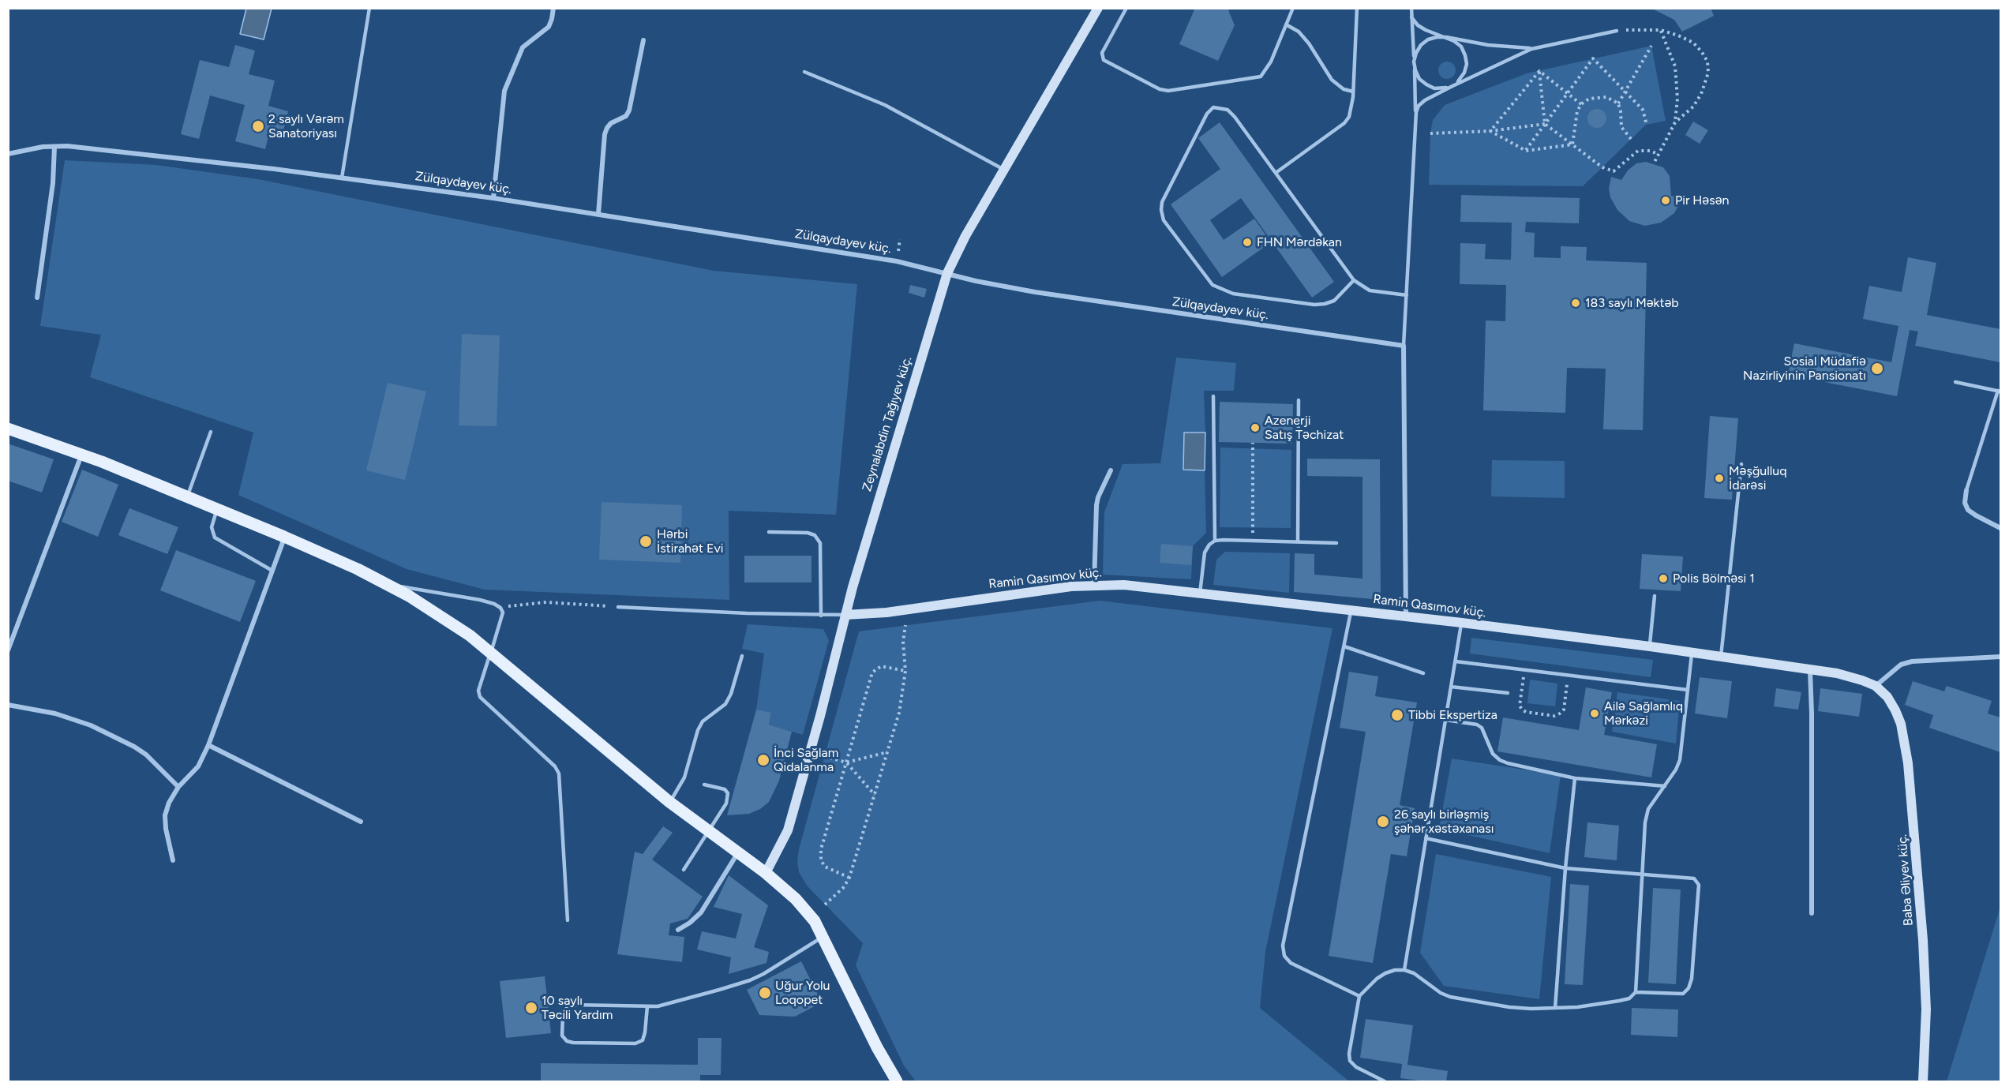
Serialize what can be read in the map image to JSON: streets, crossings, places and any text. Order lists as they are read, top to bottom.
{
  "streets": {
    "street": [
      "Zülqaydayev küç.",
      "Zeynalabdin Tağıyev küç.",
      "Ramin Qasımov küç.",
      "Baba Əliyev küç."
    ]
  },
  "crossings": [
    ["Zülqaydayev küç.", "Zeynalabdin Tağıyev küç."],
    ["Zeynalabdin Tağıyev küç.", "Ramin Qasımov küç."],
    ["Ramin Qasımov küç.", "Baba Əliyev küç."]
  ],
  "places": [
    "2 saylı Vərəm Sanatoriyası",
    "Pir Həsən",
    "FHN Mərdəkan",
    "183 saylı Məktəb",
    "Sosial Müdafiə Nazirliyinin Pansionatı",
    "Azenerji Satış Təchizat",
    "Məşğulluq İdarəsi",
    "Hərbi İstirahət Evi",
    "Polis Bölməsi 1",
    "Ailə Sağlamlıq Mərkəzi",
    "Tibbi Ekspertiza",
    "İnci Sağlam Qidalanma",
    "26 saylı birləşmiş şəhər xəstəxanası",
    "Uğur Yolu Loqopet",
    "10 saylı Təcili Yardım"
  ]
}
